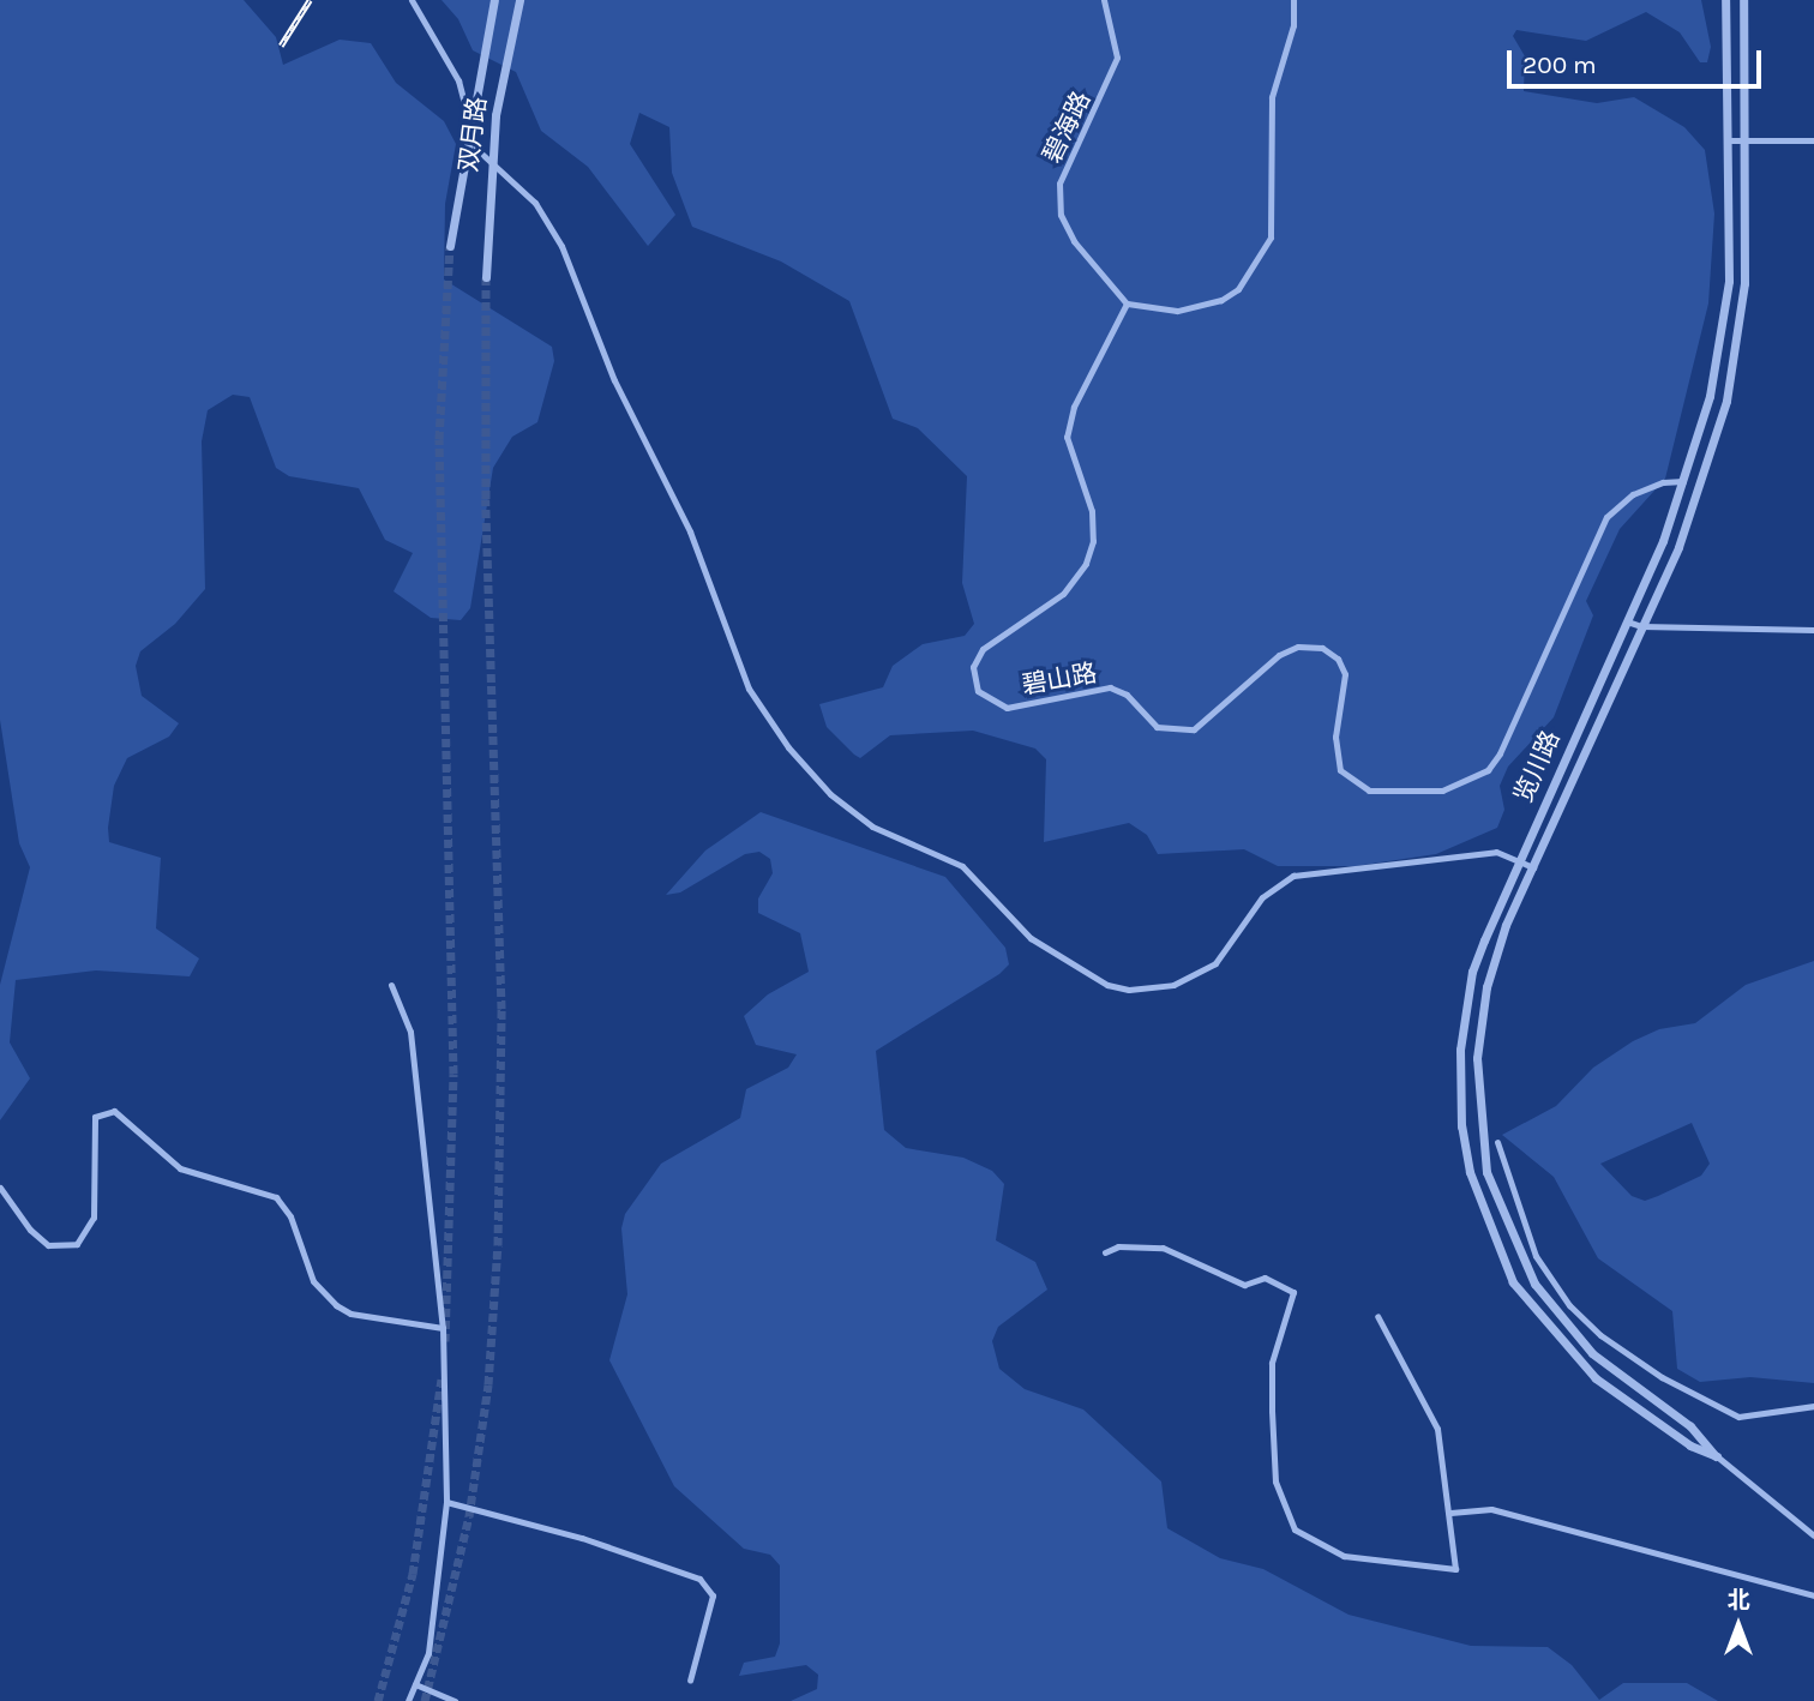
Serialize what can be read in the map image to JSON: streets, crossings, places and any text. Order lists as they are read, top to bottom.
{
  "streets": {
    "street": [
      "碧海路",
      "双月路",
      "碧山路",
      "览川路"
    ]
  },
  "crossings": [
    ["碧海路", "碧山路"],
    ["碧山路", "览川路"]
  ],
  "scale_bar": "200 m",
  "north": "top"
}
